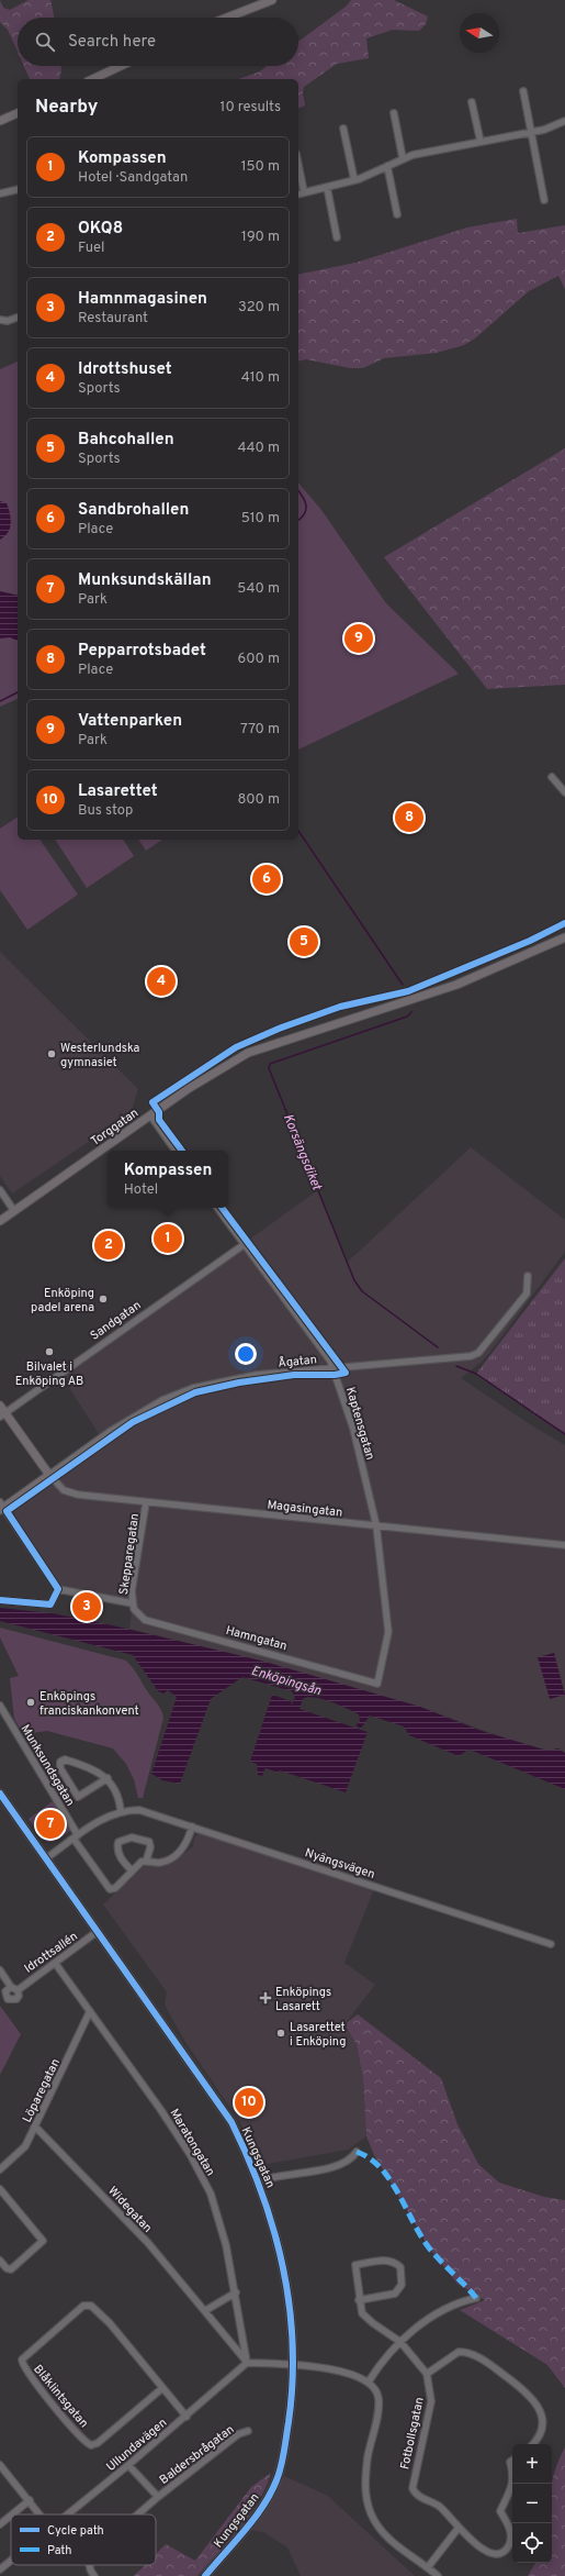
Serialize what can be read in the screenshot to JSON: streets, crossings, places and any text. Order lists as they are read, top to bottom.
{
  "streets": {
    "street": [
      "Torggatan",
      "Sandgatan",
      "Ågatan",
      "Kaptensgatan",
      "Magasingatan",
      "Skepparegatan",
      "Hamngatan",
      "Munksundsgatan",
      "Nyängsvägen",
      "Idrottsallén",
      "Löparegatan",
      "Maratongatan",
      "Kungsgatan",
      "Widegatan",
      "Blåklintsgatan",
      "Fotbollsgatan",
      "Ullundavägen",
      "Baldersbrågatan"
    ]
  },
  "crossings": [
    ["Sandgatan", "Kaptensgatan"],
    ["Ågatan", "Kaptensgatan"],
    ["Ågatan", "Magasingatan"],
    ["Kaptensgatan", "Magasingatan"],
    ["Kaptensgatan", "Hamngatan"],
    ["Magasingatan", "Skepparegatan"],
    ["Skepparegatan", "Hamngatan"],
    ["Munksundsgatan", "Nyängsvägen"],
    ["Nyängsvägen", "Kungsgatan"],
    ["Idrottsallén", "Maratongatan"],
    ["Idrottsallén", "Kungsgatan"],
    ["Löparegatan", "Maratongatan"],
    ["Löparegatan", "Widegatan"],
    ["Maratongatan", "Widegatan"],
    ["Maratongatan", "Ullundavägen"],
    ["Widegatan", "Ullundavägen"],
    ["Blåklintsgatan", "Ullundavägen"],
    ["Ullundavägen", "Baldersbrågatan"]
  ],
  "water": ["Korsängsdiket", "Enköpingsån"],
  "places": {
    "other": [
      "Westerlundska gymnasiet",
      "Enköping padel arena",
      "Bilvalet i Enköping AB",
      "Enköpings franciskankonvent",
      "Lasarettet i Enköping"
    ],
    "health": ["Enköpings Lasarett"]
  },
  "legend": ["Cycle path", "Path"],
  "north": "left",
  "page": {
    "search": "Search here",
    "heading": ["Nearby", "10 results"],
    "list": [
      {
        "mark": "1",
        "name": "Kompassen",
        "note": "Hotel · Sandgatan",
        "value": "150 m"
      },
      {
        "mark": "2",
        "name": "OKQ8",
        "note": "Fuel",
        "value": "190 m"
      },
      {
        "mark": "3",
        "name": "Hamnmagasinen",
        "note": "Restaurant",
        "value": "320 m"
      },
      {
        "mark": "4",
        "name": "Idrottshuset",
        "note": "Sports",
        "value": "410 m"
      },
      {
        "mark": "5",
        "name": "Bahcohallen",
        "note": "Sports",
        "value": "440 m"
      },
      {
        "mark": "6",
        "name": "Sandbrohallen",
        "note": "Place",
        "value": "510 m"
      },
      {
        "mark": "7",
        "name": "Munksundskällan",
        "note": "Park",
        "value": "540 m"
      },
      {
        "mark": "8",
        "name": "Pepparrotsbadet",
        "note": "Place",
        "value": "600 m"
      },
      {
        "mark": "9",
        "name": "Vattenparken",
        "note": "Park",
        "value": "770 m"
      },
      {
        "mark": "10",
        "name": "Lasarettet",
        "note": "Bus stop",
        "value": "800 m"
      }
    ],
    "pins": [
      "9",
      "8",
      "6",
      "5",
      "4",
      "1",
      "2",
      "3",
      "7",
      "10"
    ],
    "popup": ["Kompassen", "Hotel"],
    "map_buttons": ["+", "−"]
  }
}
